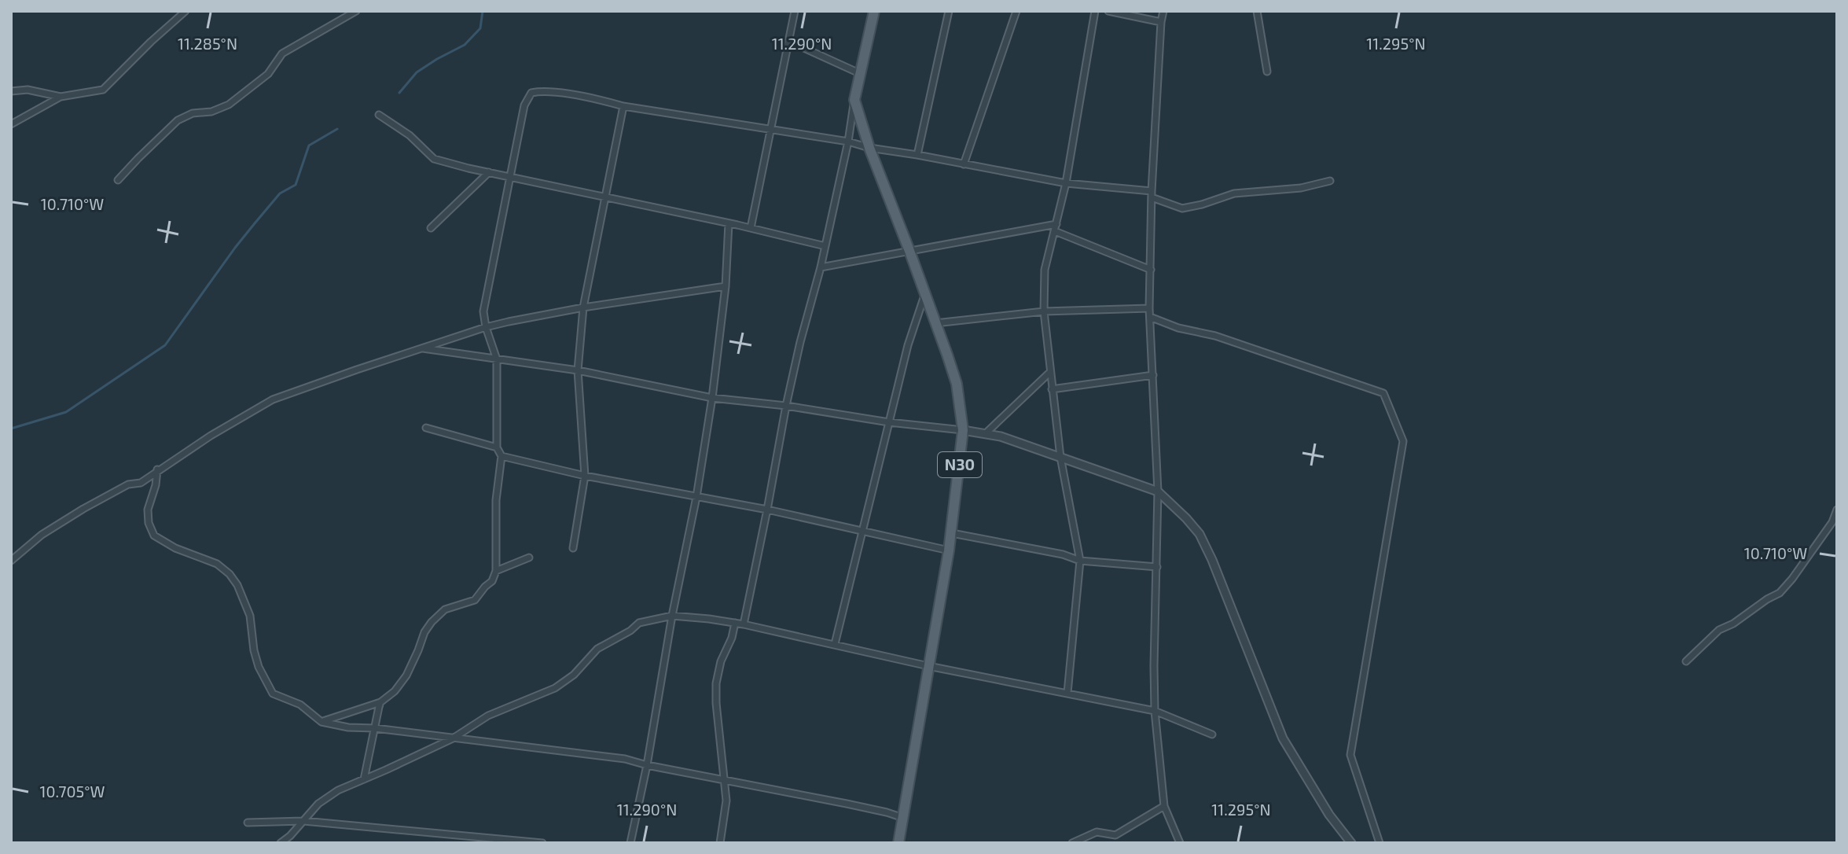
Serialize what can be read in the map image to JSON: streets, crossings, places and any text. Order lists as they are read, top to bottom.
{
  "streets": {
    "main road": ["N30"]
  },
  "coordinates": [
    "11.285°N",
    "11.290°N",
    "11.295°N",
    "10.710°W",
    "10.705°W"
  ]
}
